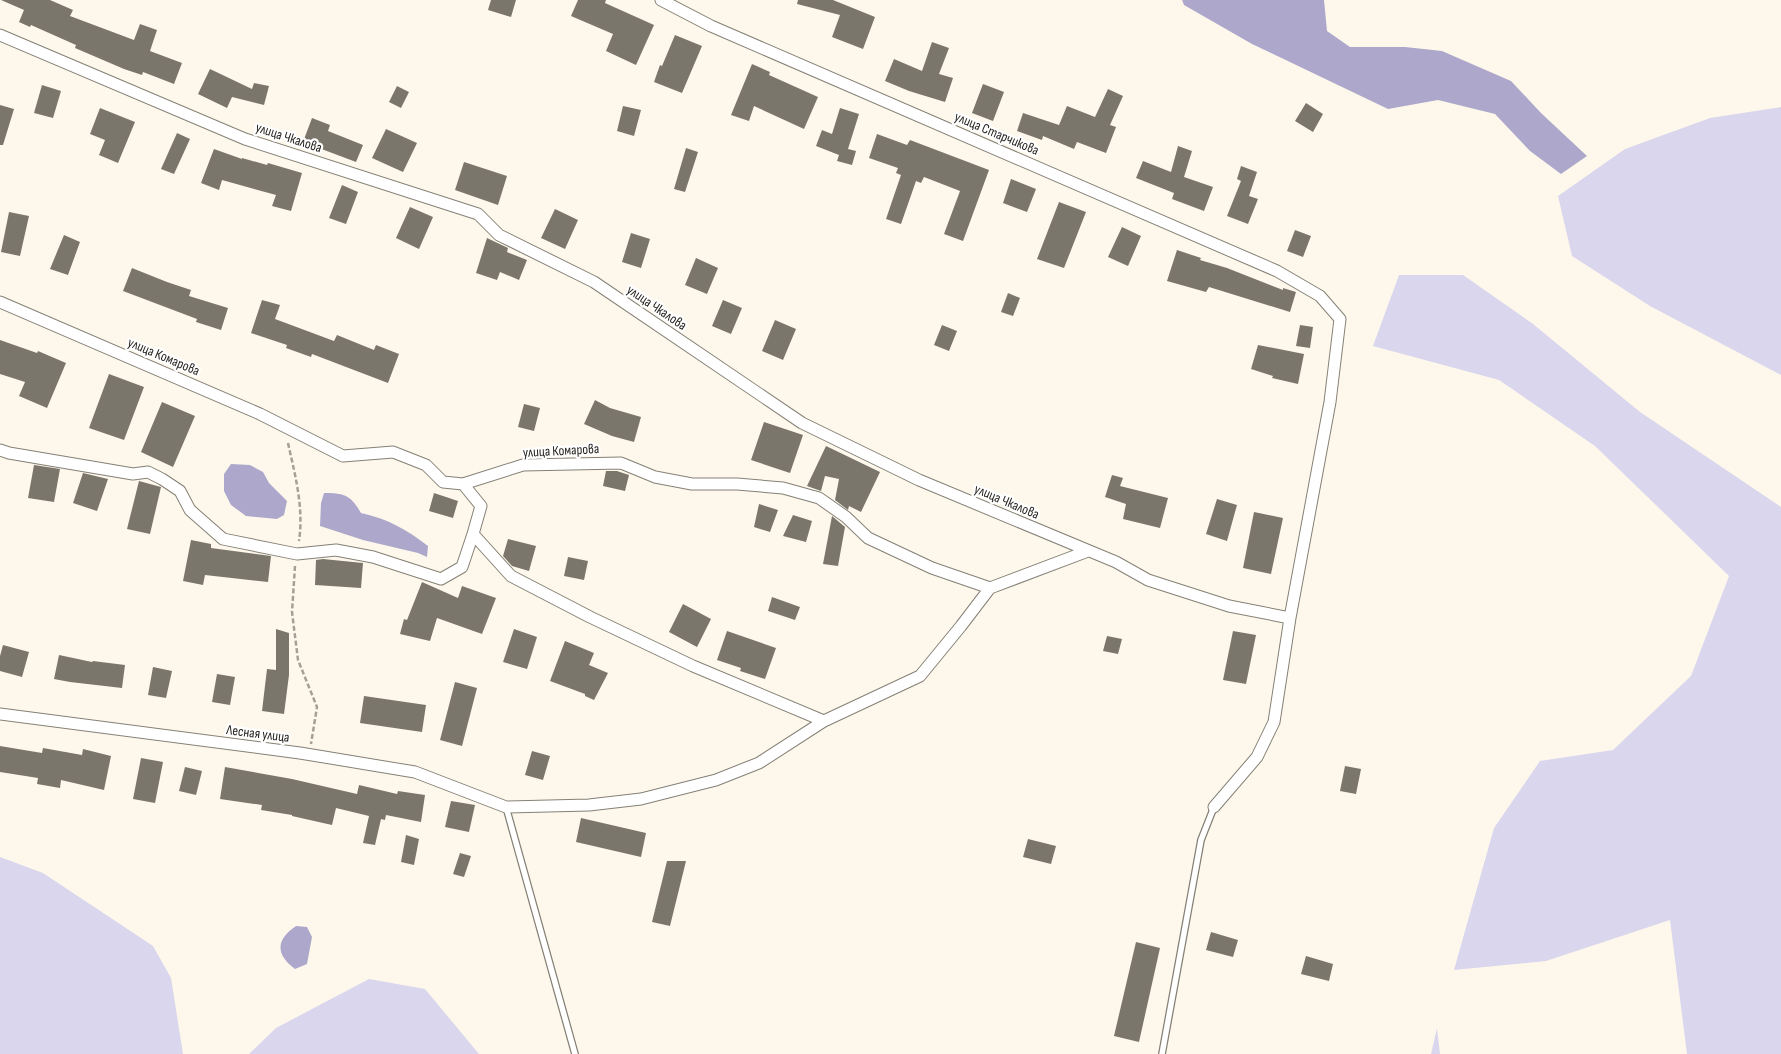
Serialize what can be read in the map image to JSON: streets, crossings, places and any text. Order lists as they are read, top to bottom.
{
  "streets": {
    "street": [
      "улица Старчикова",
      "улица Чкалова",
      "улица Комарова",
      "Лесная улица"
    ]
  },
  "crossings": [
    ["улица Старчикова", "улица Чкалова"]
  ]
}
